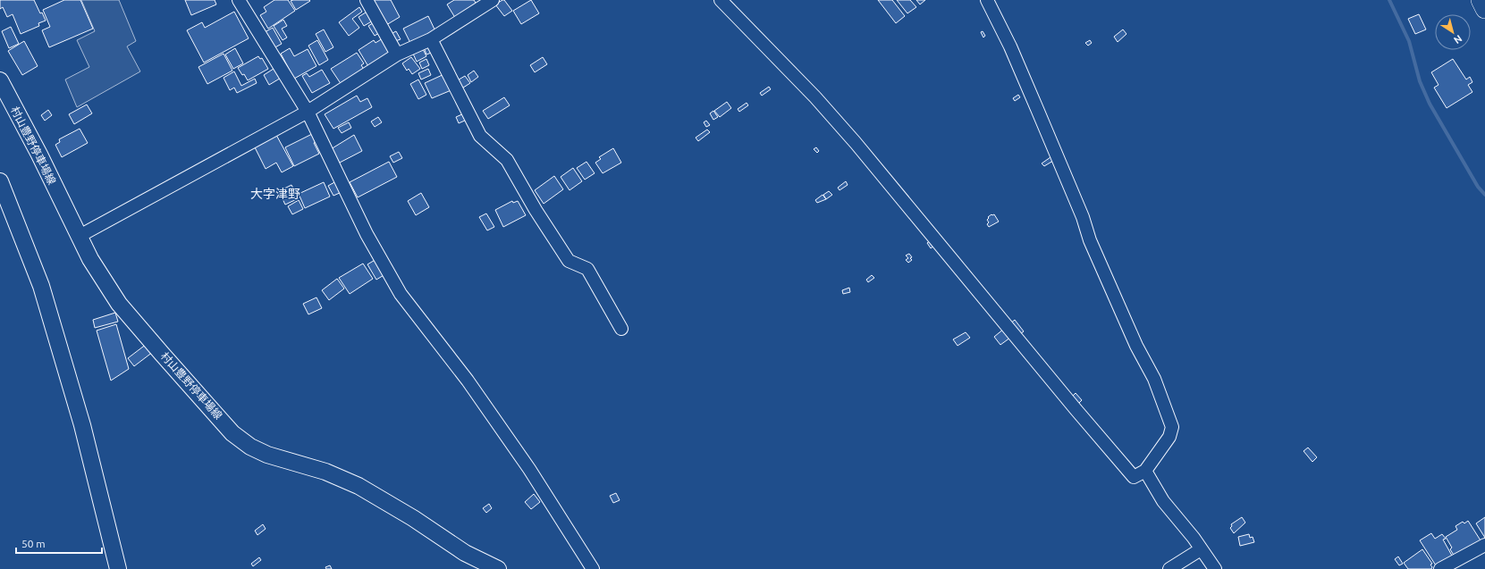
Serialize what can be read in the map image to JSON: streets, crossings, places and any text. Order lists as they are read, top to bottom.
{
  "streets": {
    "main road": ["村山豊野停車場線"]
  },
  "districts": ["大字津野"],
  "scale_bar": "50 m",
  "north": "bottom right"
}
